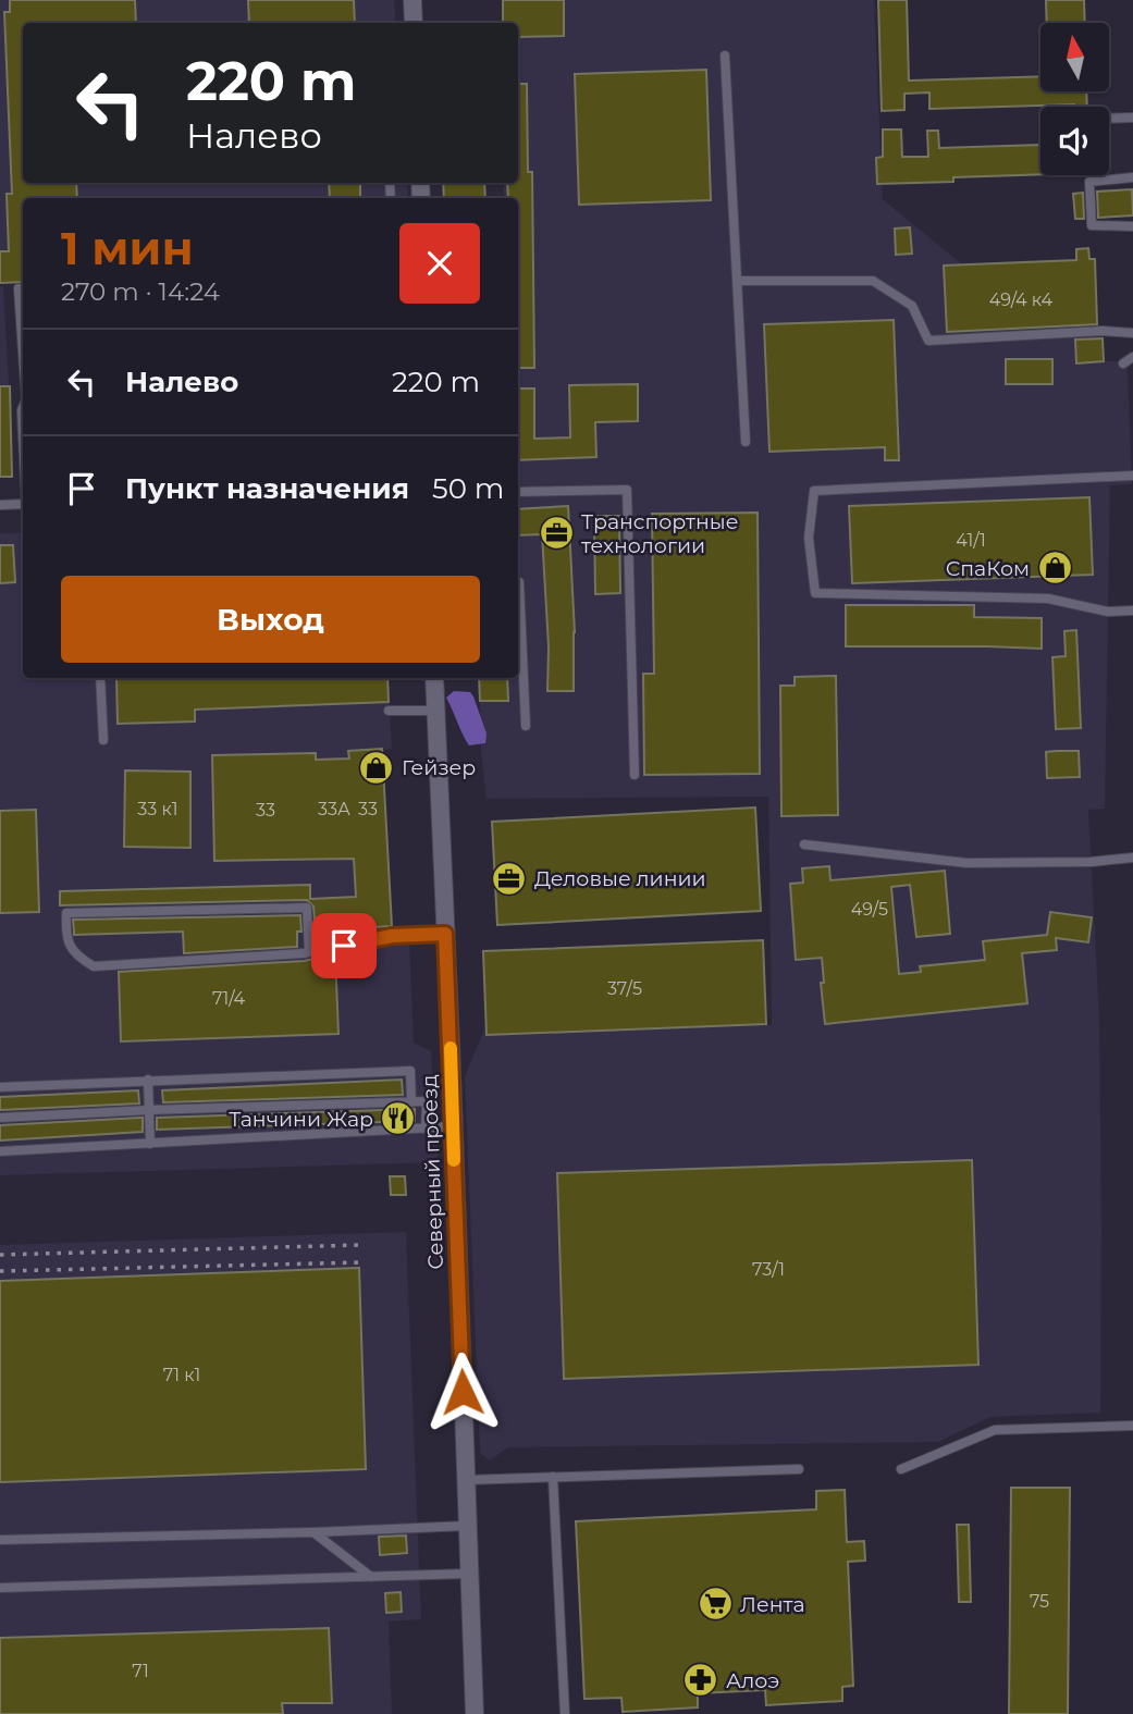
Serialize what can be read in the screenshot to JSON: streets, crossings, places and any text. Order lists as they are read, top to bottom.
{
  "streets": {
    "street": ["Северный проезд"]
  },
  "places": {
    "office": ["Транспортные технологии", "Деловые линии"],
    "shop": ["СпаКом", "Гейзер"],
    "restaurant": ["Танчини Жар"],
    "supermarket": ["Лента"],
    "pharmacy": ["Алоэ"]
  },
  "house_numbers": [
    "49/4 к4",
    "41/1",
    "33 к1",
    "33А",
    "33",
    "33",
    "49/5",
    "37/5",
    "71/4",
    "73/1",
    "71 к1",
    "75",
    "71"
  ],
  "north": "top",
  "page": {
    "turn": ["220 m", "Налево"],
    "heading": ["1 мин", "270 m · 14:24"],
    "list": [
      {
        "name": "Налево",
        "value": "220 m"
      },
      {
        "name": "Пункт назначения",
        "value": "50 m"
      }
    ],
    "buttons": "Выход"
  }
}
